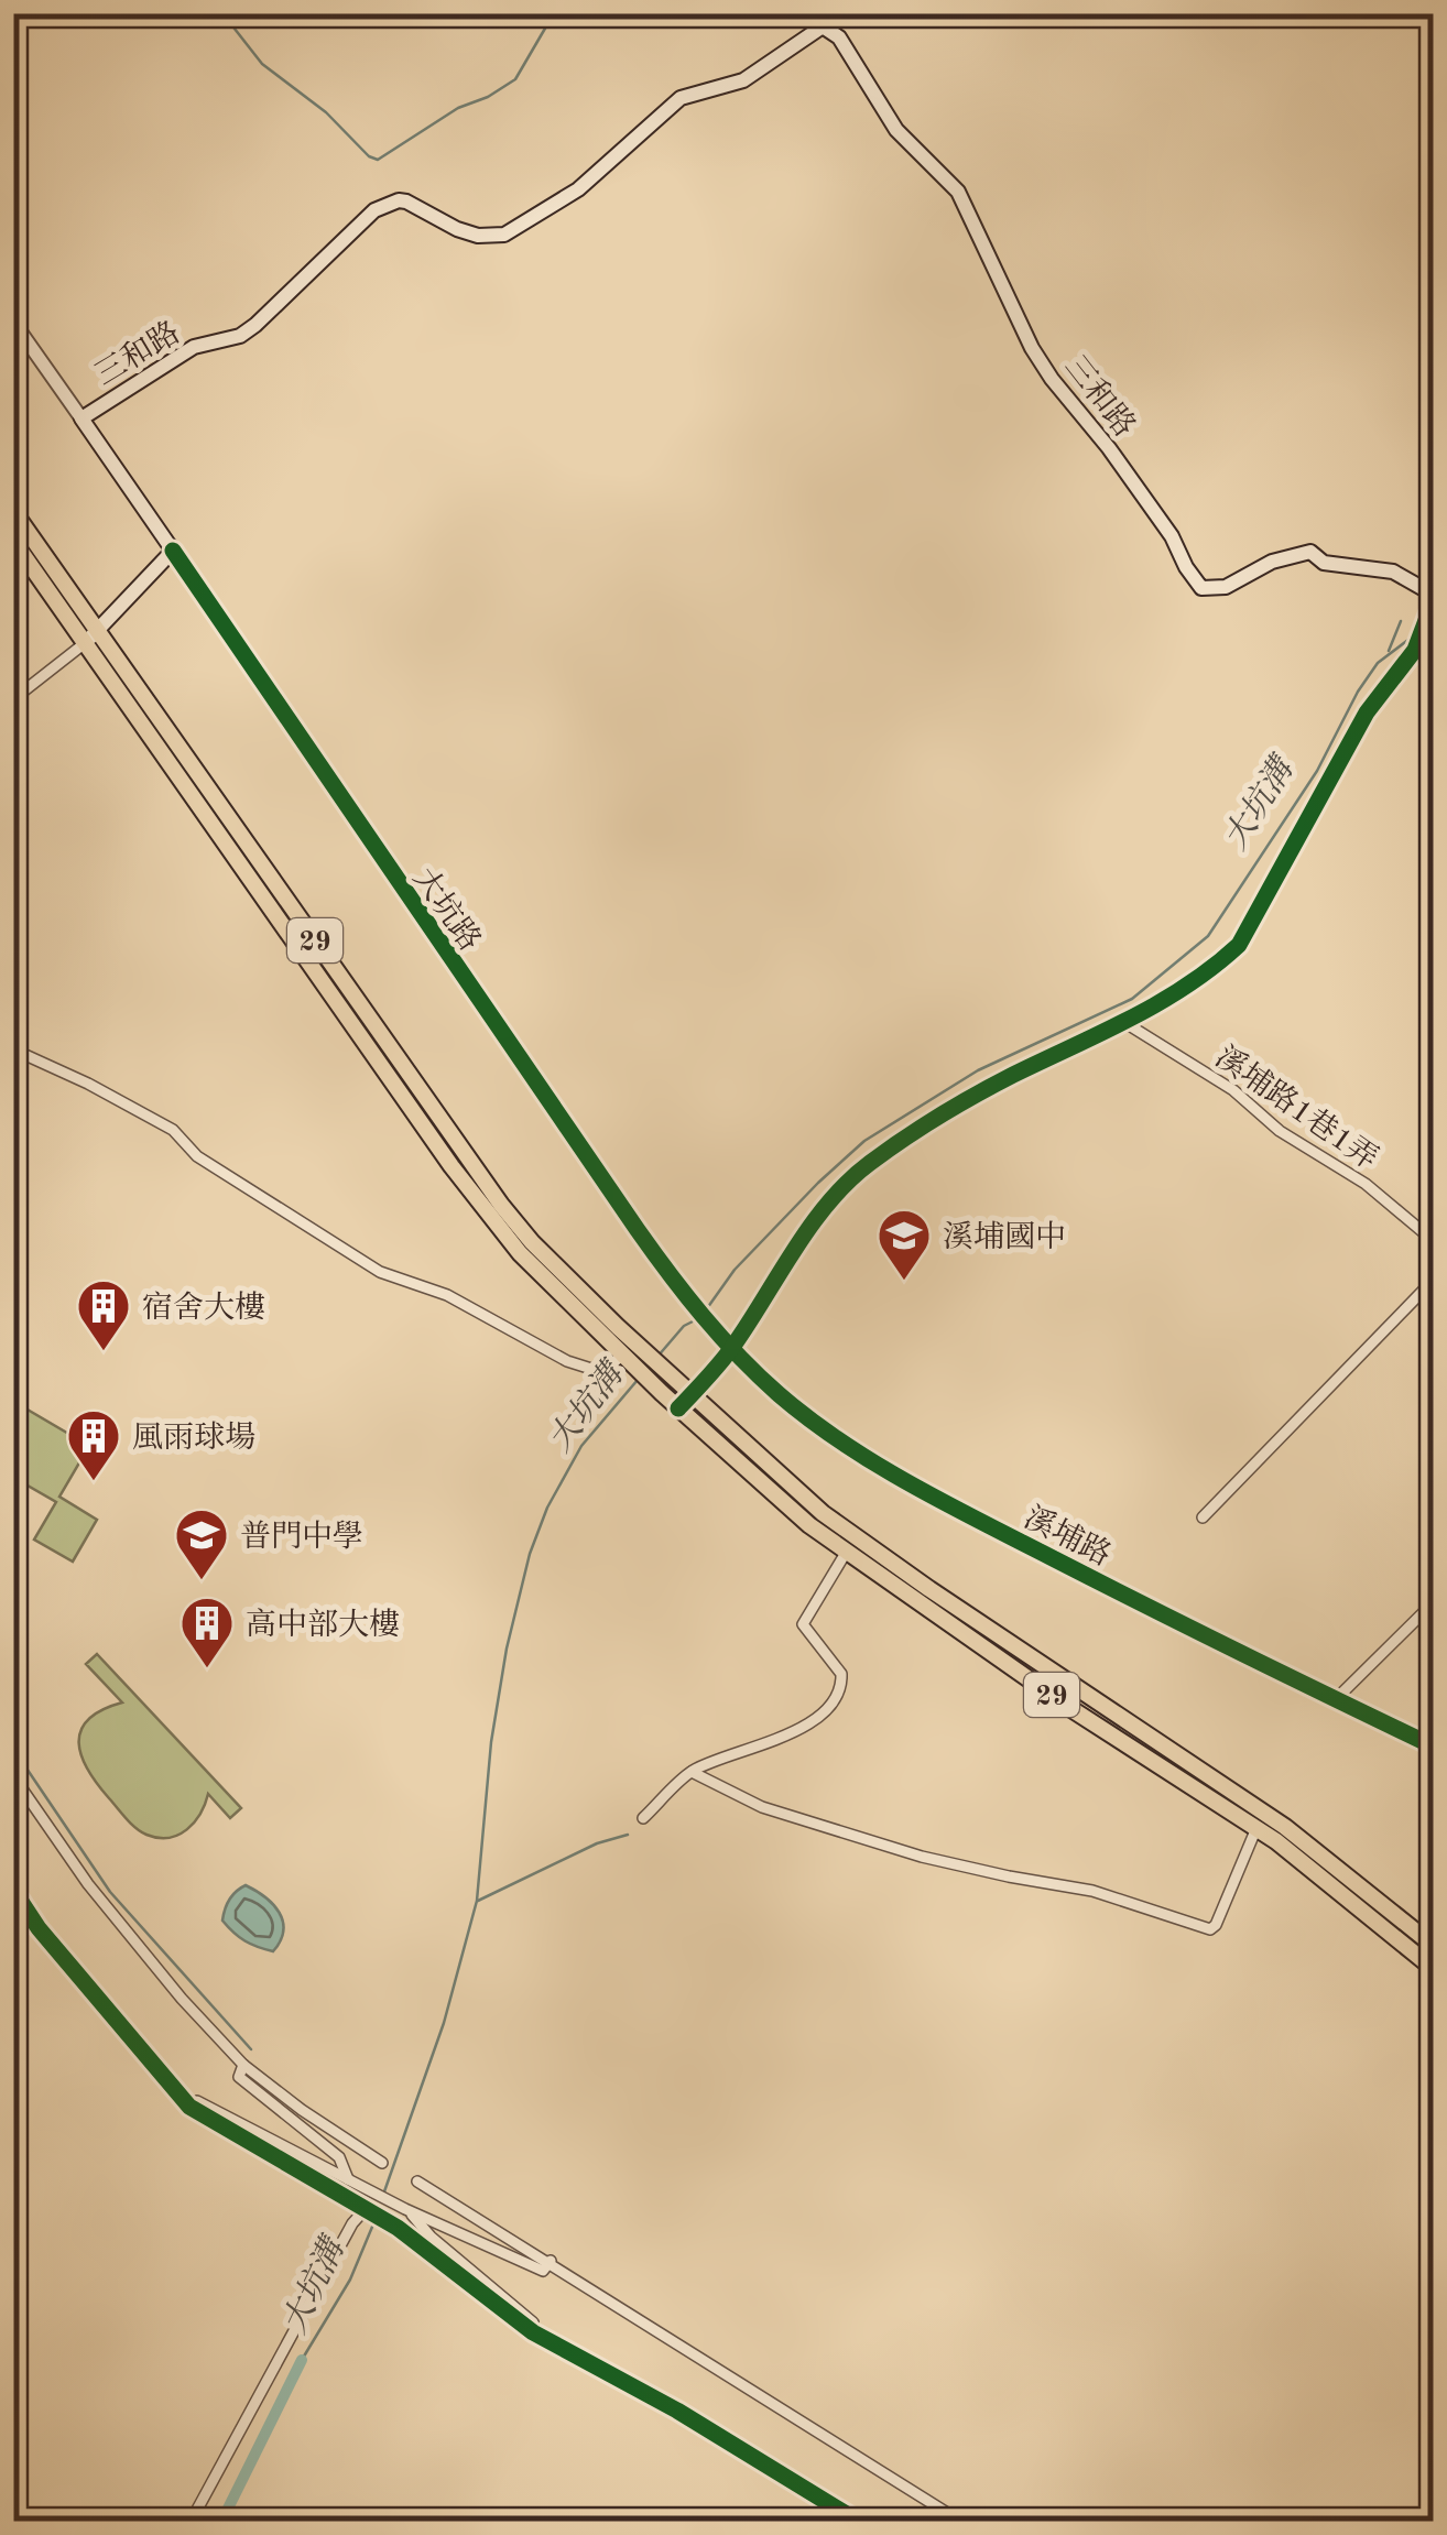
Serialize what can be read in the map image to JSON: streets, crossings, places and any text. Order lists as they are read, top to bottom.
{
  "streets": {
    "main road": ["三和路", "大坑路", "29"],
    "street": ["溪埔路1巷1弄", "溪埔路"]
  },
  "crossings": [
    ["三和路", "大坑路"],
    ["大坑路", "溪埔路"]
  ],
  "water": ["大坑溝"],
  "places": {
    "school or university": ["溪埔國中", "普門中學"],
    "building": ["宿舍大樓", "風雨球場", "高中部大樓"]
  }
}
